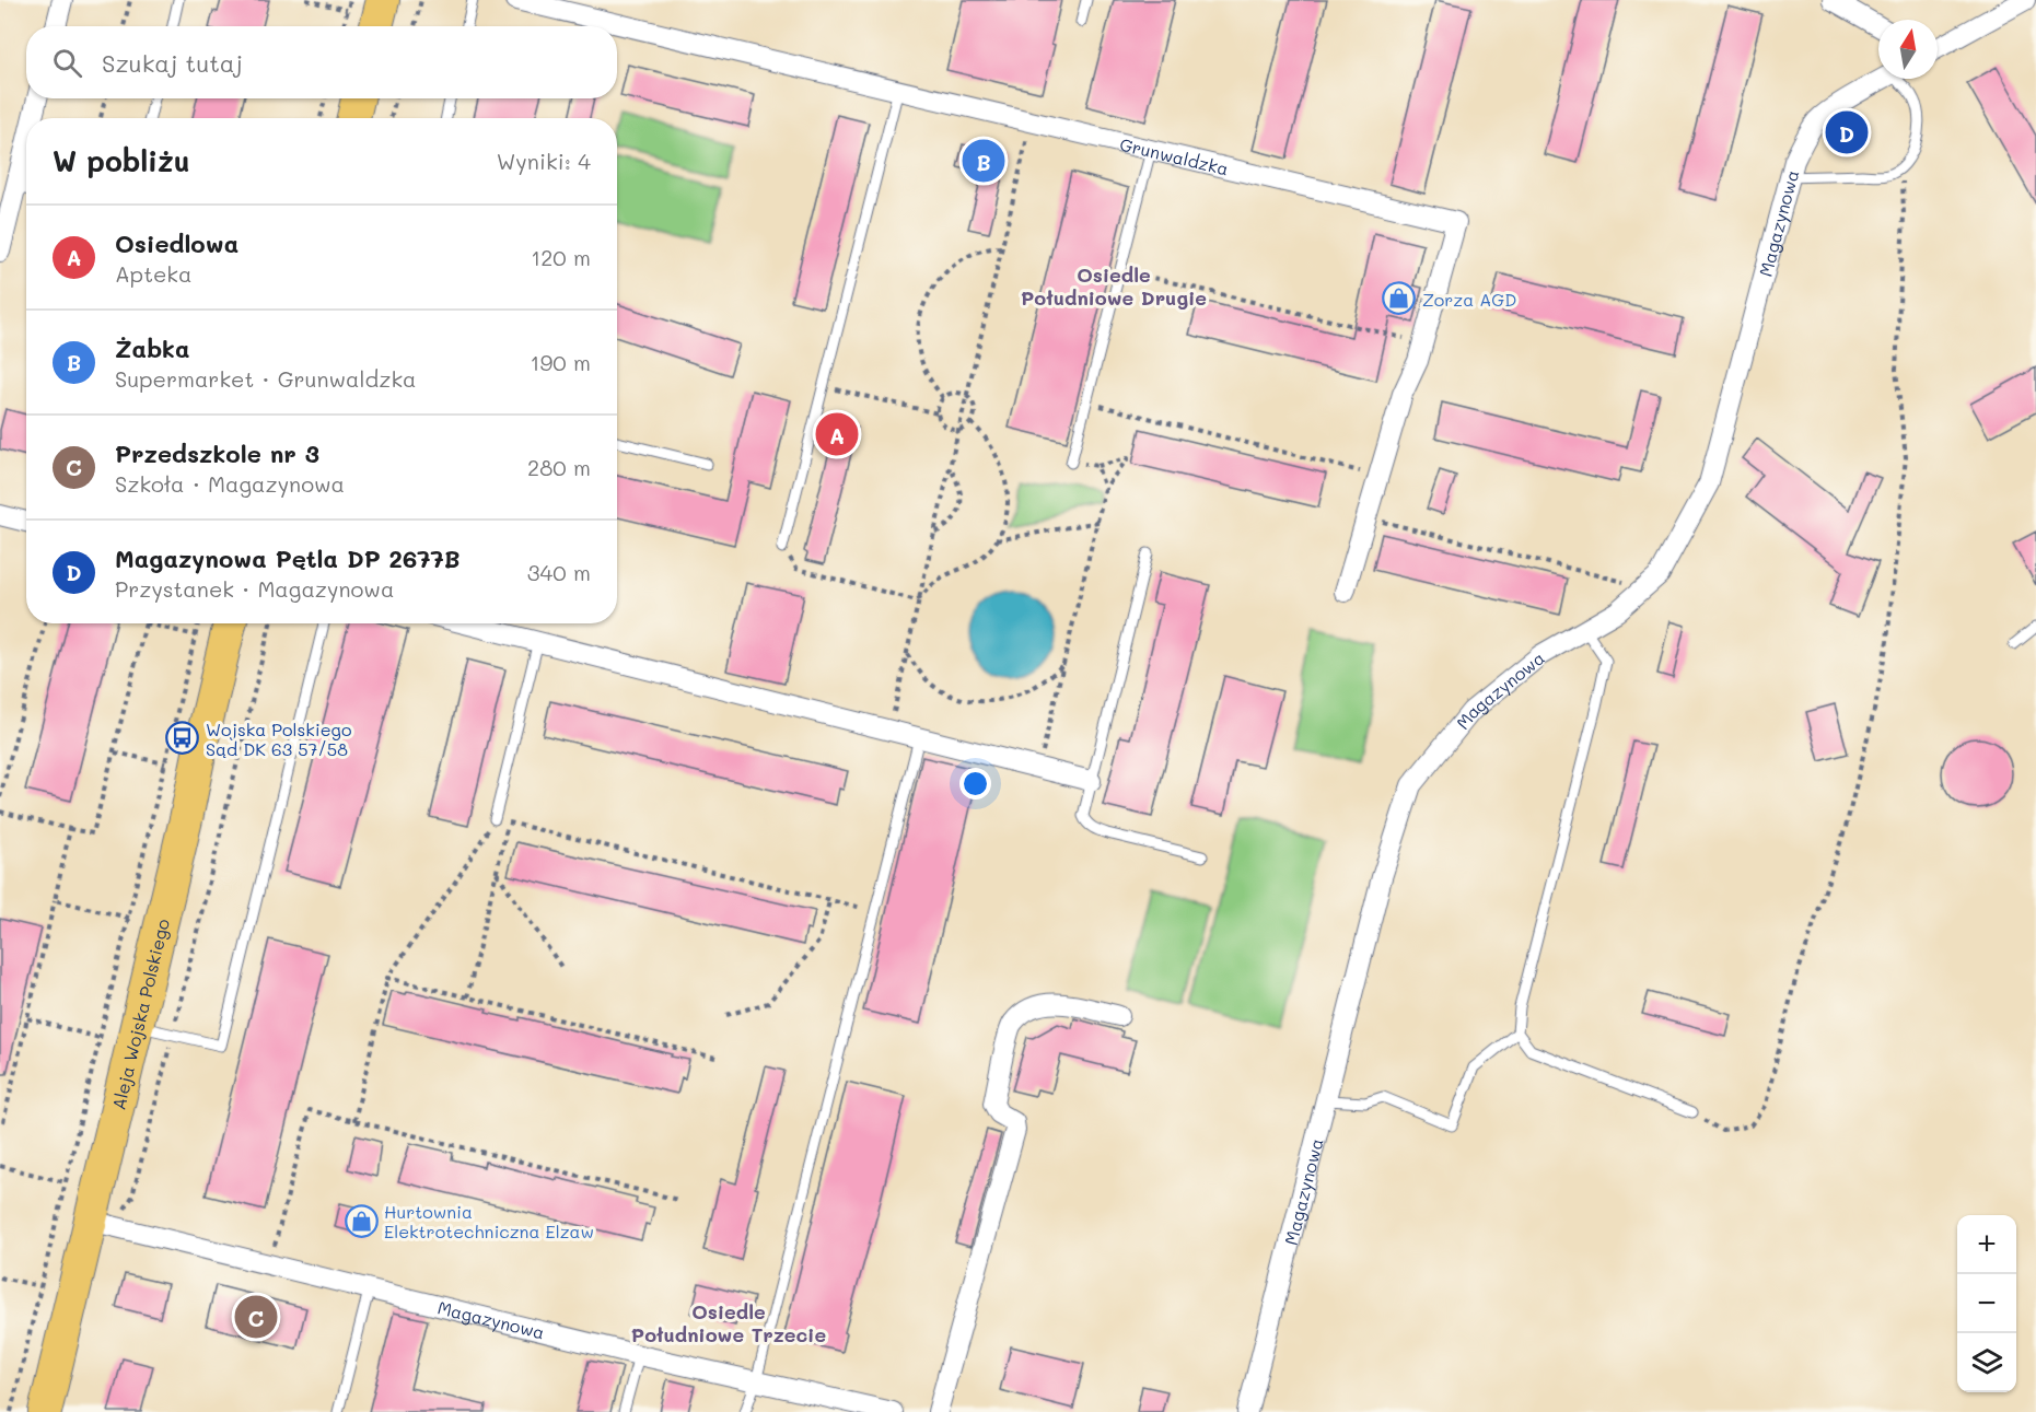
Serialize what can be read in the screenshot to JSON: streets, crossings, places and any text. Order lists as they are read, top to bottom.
{
  "streets": {
    "main road": ["Aleja Wojska Polskiego"],
    "street": ["Grunwaldzka", "Magazynowa"]
  },
  "crossings": [
    ["Magazynowa", "Aleja Wojska Polskiego"]
  ],
  "districts": ["Osiedle Południowe Drugie", "Osiedle Południowe Trzecie"],
  "places": {
    "shop": ["Zorza AGD", "Hurtownia Elektrotechniczna Elzaw"],
    "bus stop": ["Wojska Polskiego Sąd DK 63 57/58"]
  },
  "north": "top",
  "page": {
    "search": "Szukaj tutaj",
    "pins": [
      "D",
      "B",
      "A",
      "C"
    ],
    "heading": ["W pobliżu", "Wyniki: 4"],
    "list": [
      {
        "mark": "A",
        "name": "Osiedlowa",
        "note": "Apteka",
        "value": "120 m"
      },
      {
        "mark": "B",
        "name": "Żabka",
        "note": "Supermarket · Grunwaldzka",
        "value": "190 m"
      },
      {
        "mark": "C",
        "name": "Przedszkole nr 3",
        "note": "Szkoła · Magazynowa",
        "value": "280 m"
      },
      {
        "mark": "D",
        "name": "Magazynowa Pętla DP 2677B",
        "note": "Przystanek · Magazynowa",
        "value": "340 m"
      }
    ],
    "map_buttons": ["+", "−"]
  }
}
